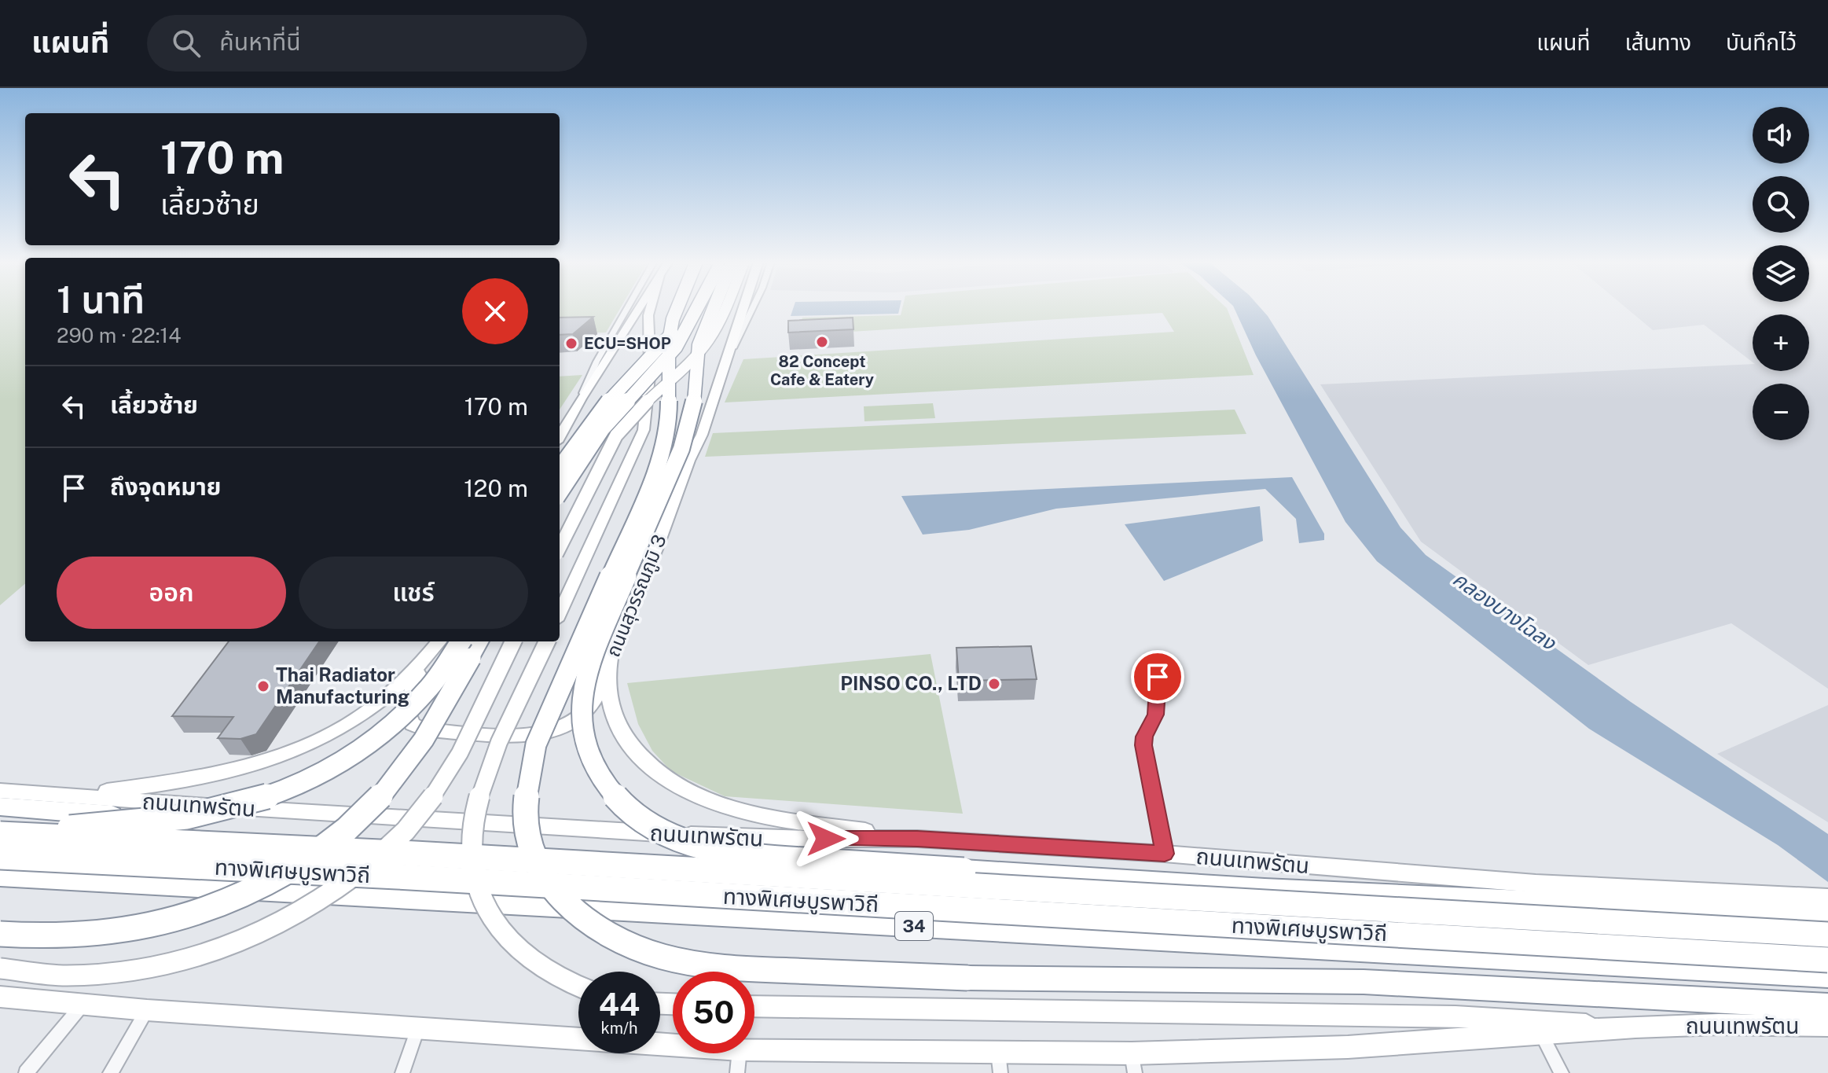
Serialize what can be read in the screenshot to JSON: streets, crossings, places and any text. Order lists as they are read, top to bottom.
{
  "streets": {
    "highway": ["ทางพิเศษบูรพาวิถี", "34"],
    "main road": ["ถนนสุวรรณภูมิ 3", "ถนนเทพรัตน"]
  },
  "crossings": [
    ["ถนนสุวรรณภูมิ 3", "ถนนเทพรัตน"]
  ],
  "water": ["คลองบางโฉลง"],
  "places": [
    "82 Concept Cafe & Eatery",
    "ECU=SHOP",
    "PINSO CO., LTD",
    "Thai Radiator Manufacturing"
  ],
  "page": {
    "header": "แผนที่",
    "search": "ค้นหาที่นี่",
    "nav": ["แผนที่", "เส้นทาง", "บันทึกไว้"],
    "map_buttons": ["+", "−"],
    "turn": ["170 m", "เลี้ยวซ้าย"],
    "heading": ["1 นาที", "290 m · 22:14"],
    "list": [
      {
        "name": "เลี้ยวซ้าย",
        "value": "170 m"
      },
      {
        "name": "ถึงจุดหมาย",
        "value": "120 m"
      }
    ],
    "buttons": ["ออก", "แชร์"],
    "speed": "44 km/h",
    "limit": "50"
  }
}
